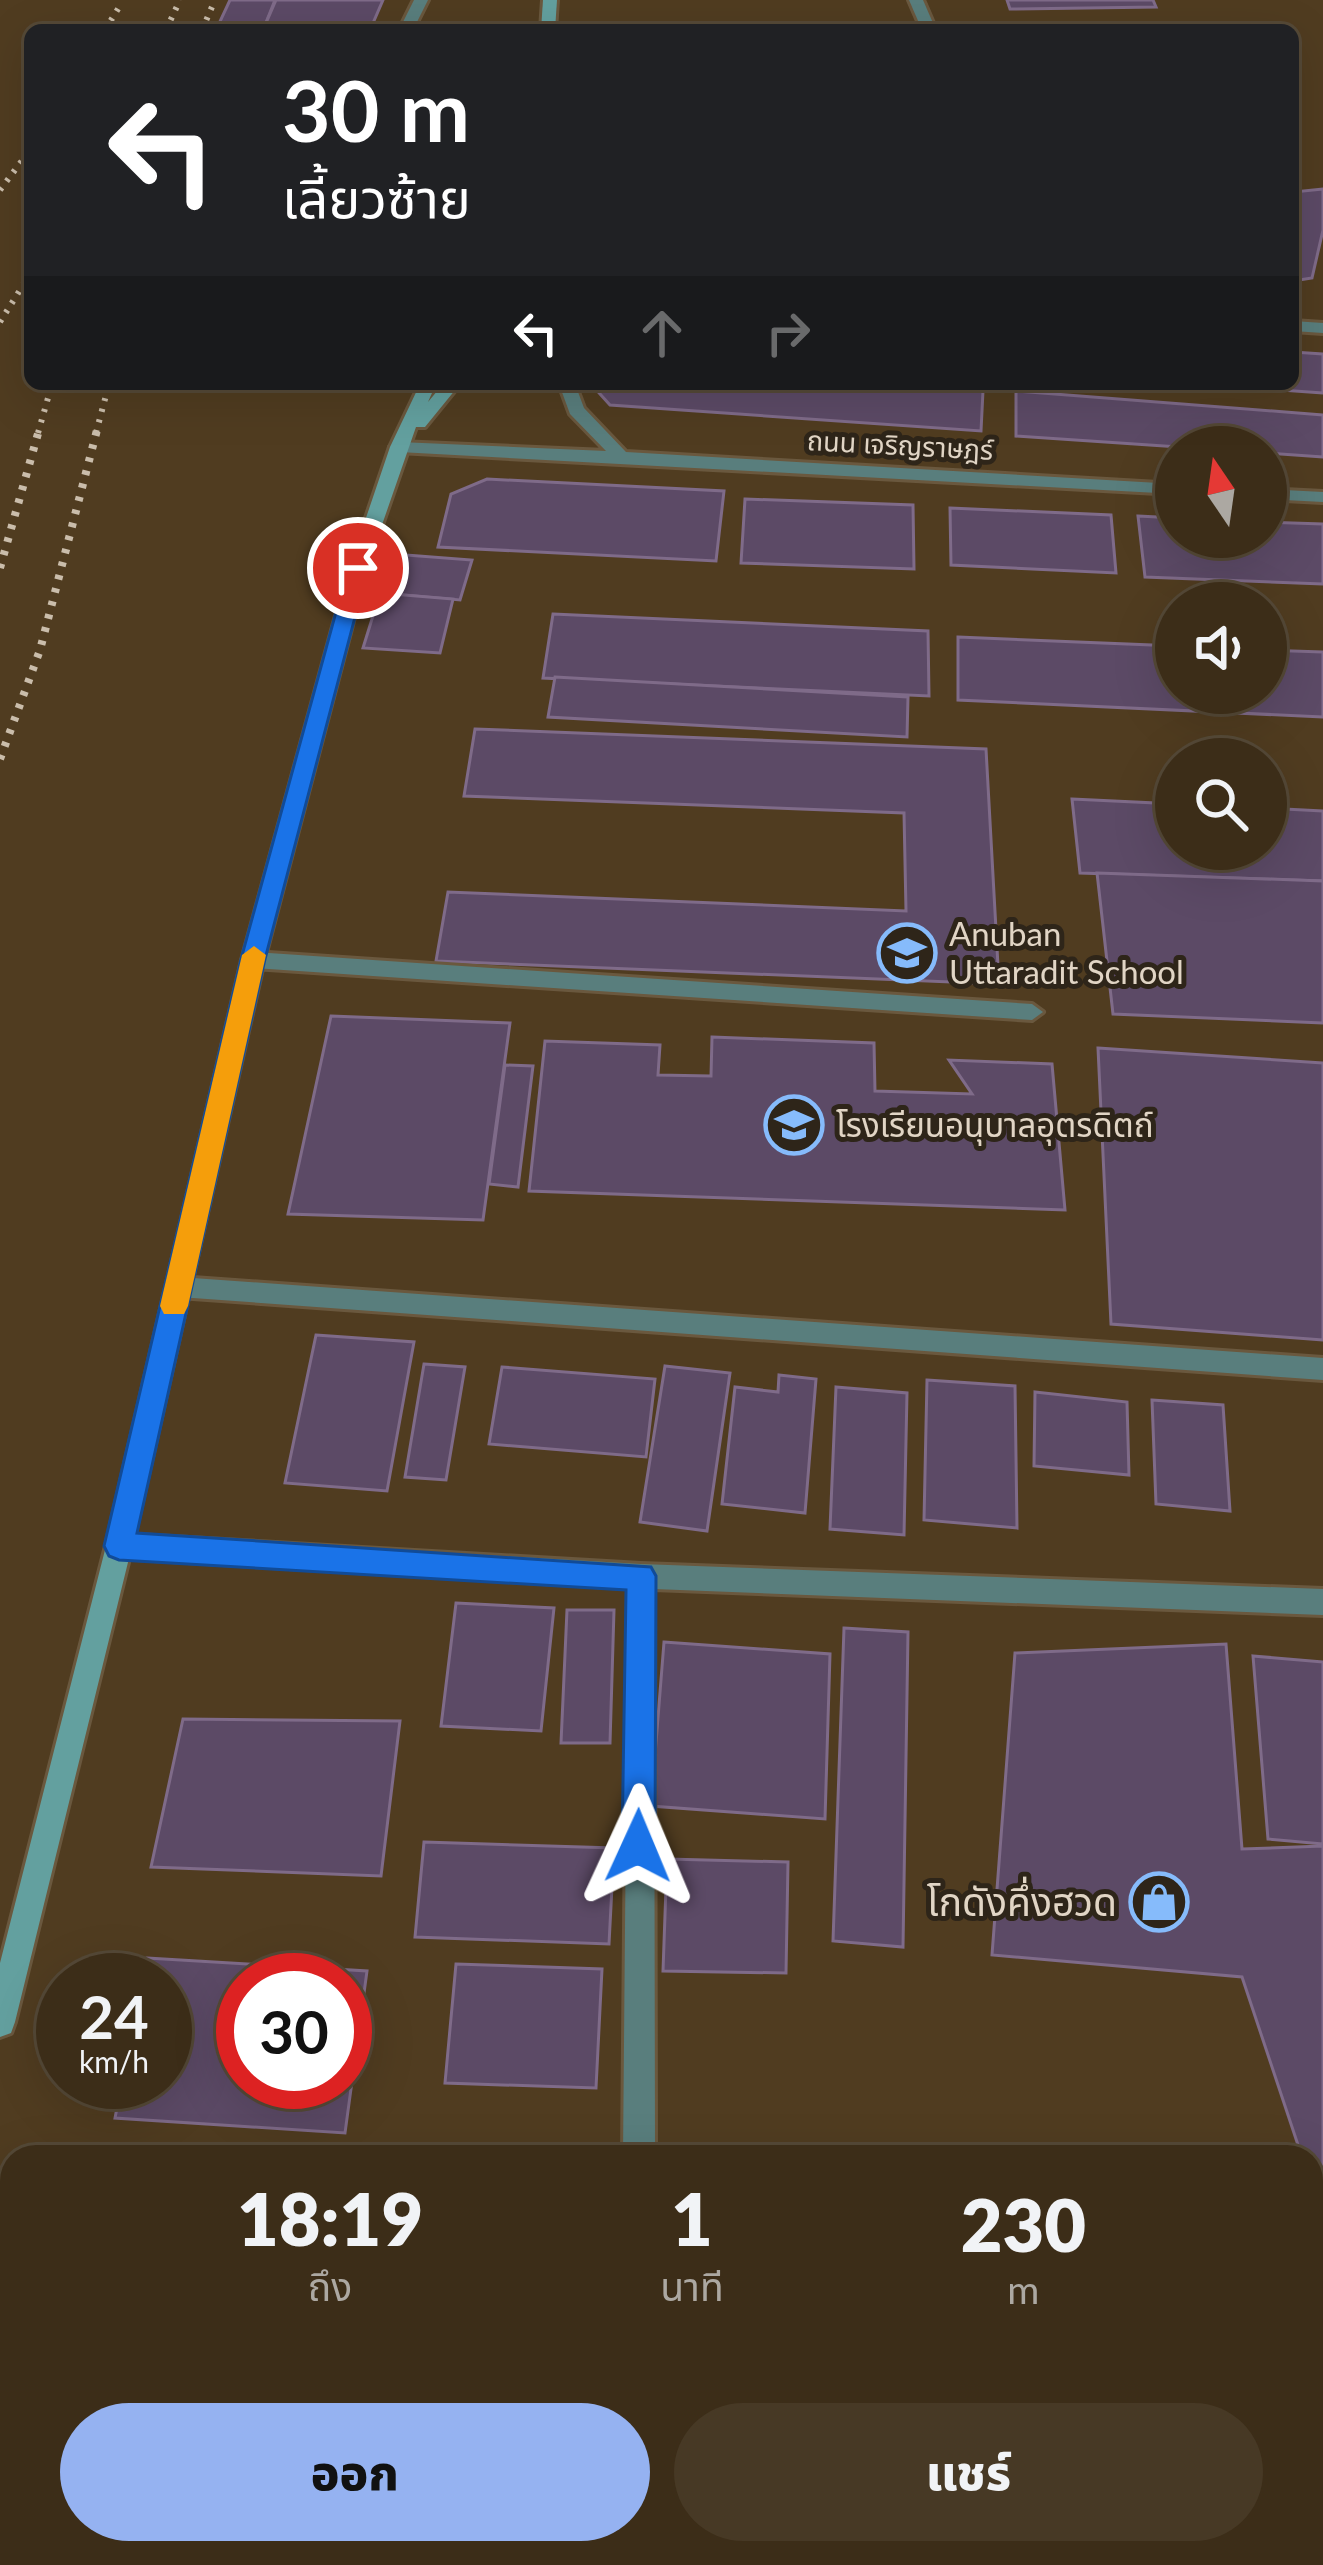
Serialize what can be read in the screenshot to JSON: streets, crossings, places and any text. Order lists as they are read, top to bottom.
{
  "streets": {
    "street": ["ถนน เจริญราษฎร์"]
  },
  "places": {
    "school or university": ["Anuban Uttaradit School", "โรงเรียนอนุบาลอุตรดิตถ์"],
    "shop": ["โกดังคึ่งฮวด"]
  },
  "north": "top",
  "page": {
    "turn": ["30 m", "เลี้ยวซ้าย"],
    "speed": "24 km/h",
    "limit": "30",
    "eta": [
      "18:19",
      "ถึง",
      "1",
      "นาที",
      "230",
      "m"
    ],
    "buttons": ["ออก", "แชร์"]
  }
}
